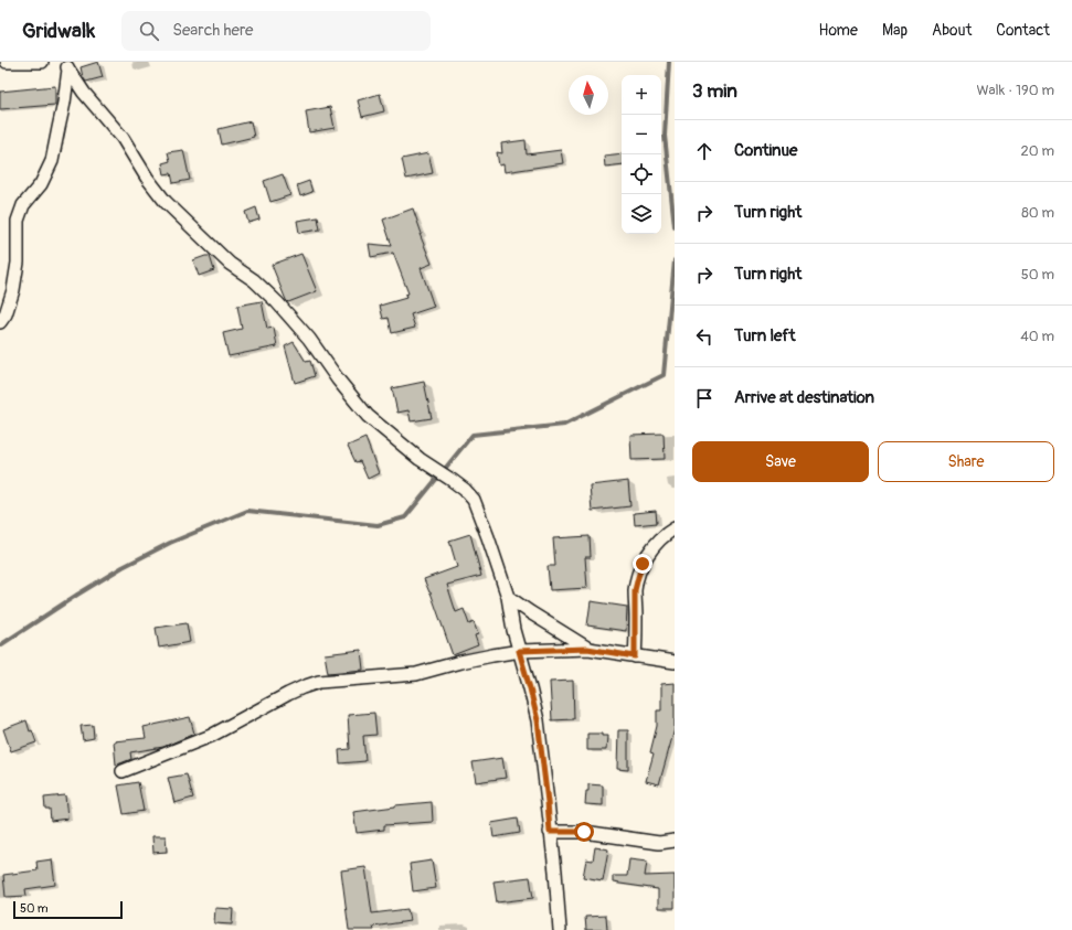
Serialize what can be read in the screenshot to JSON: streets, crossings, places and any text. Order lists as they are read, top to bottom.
{
  "scale_bar": "50 m",
  "north": "top",
  "page": {
    "header": "Gridwalk",
    "search": "Search here",
    "nav": [
      "Home",
      "Map",
      "About",
      "Contact"
    ],
    "heading": ["3 min", "Walk · 190 m"],
    "map_buttons": ["+", "−"],
    "list": [
      ["Continue", "20 m"],
      ["Turn right", "80 m"],
      ["Turn right", "50 m"],
      ["Turn left", "40 m"],
      "Arrive at destination"
    ],
    "buttons": ["Save", "Share"],
    "scale": "50 m"
  }
}
